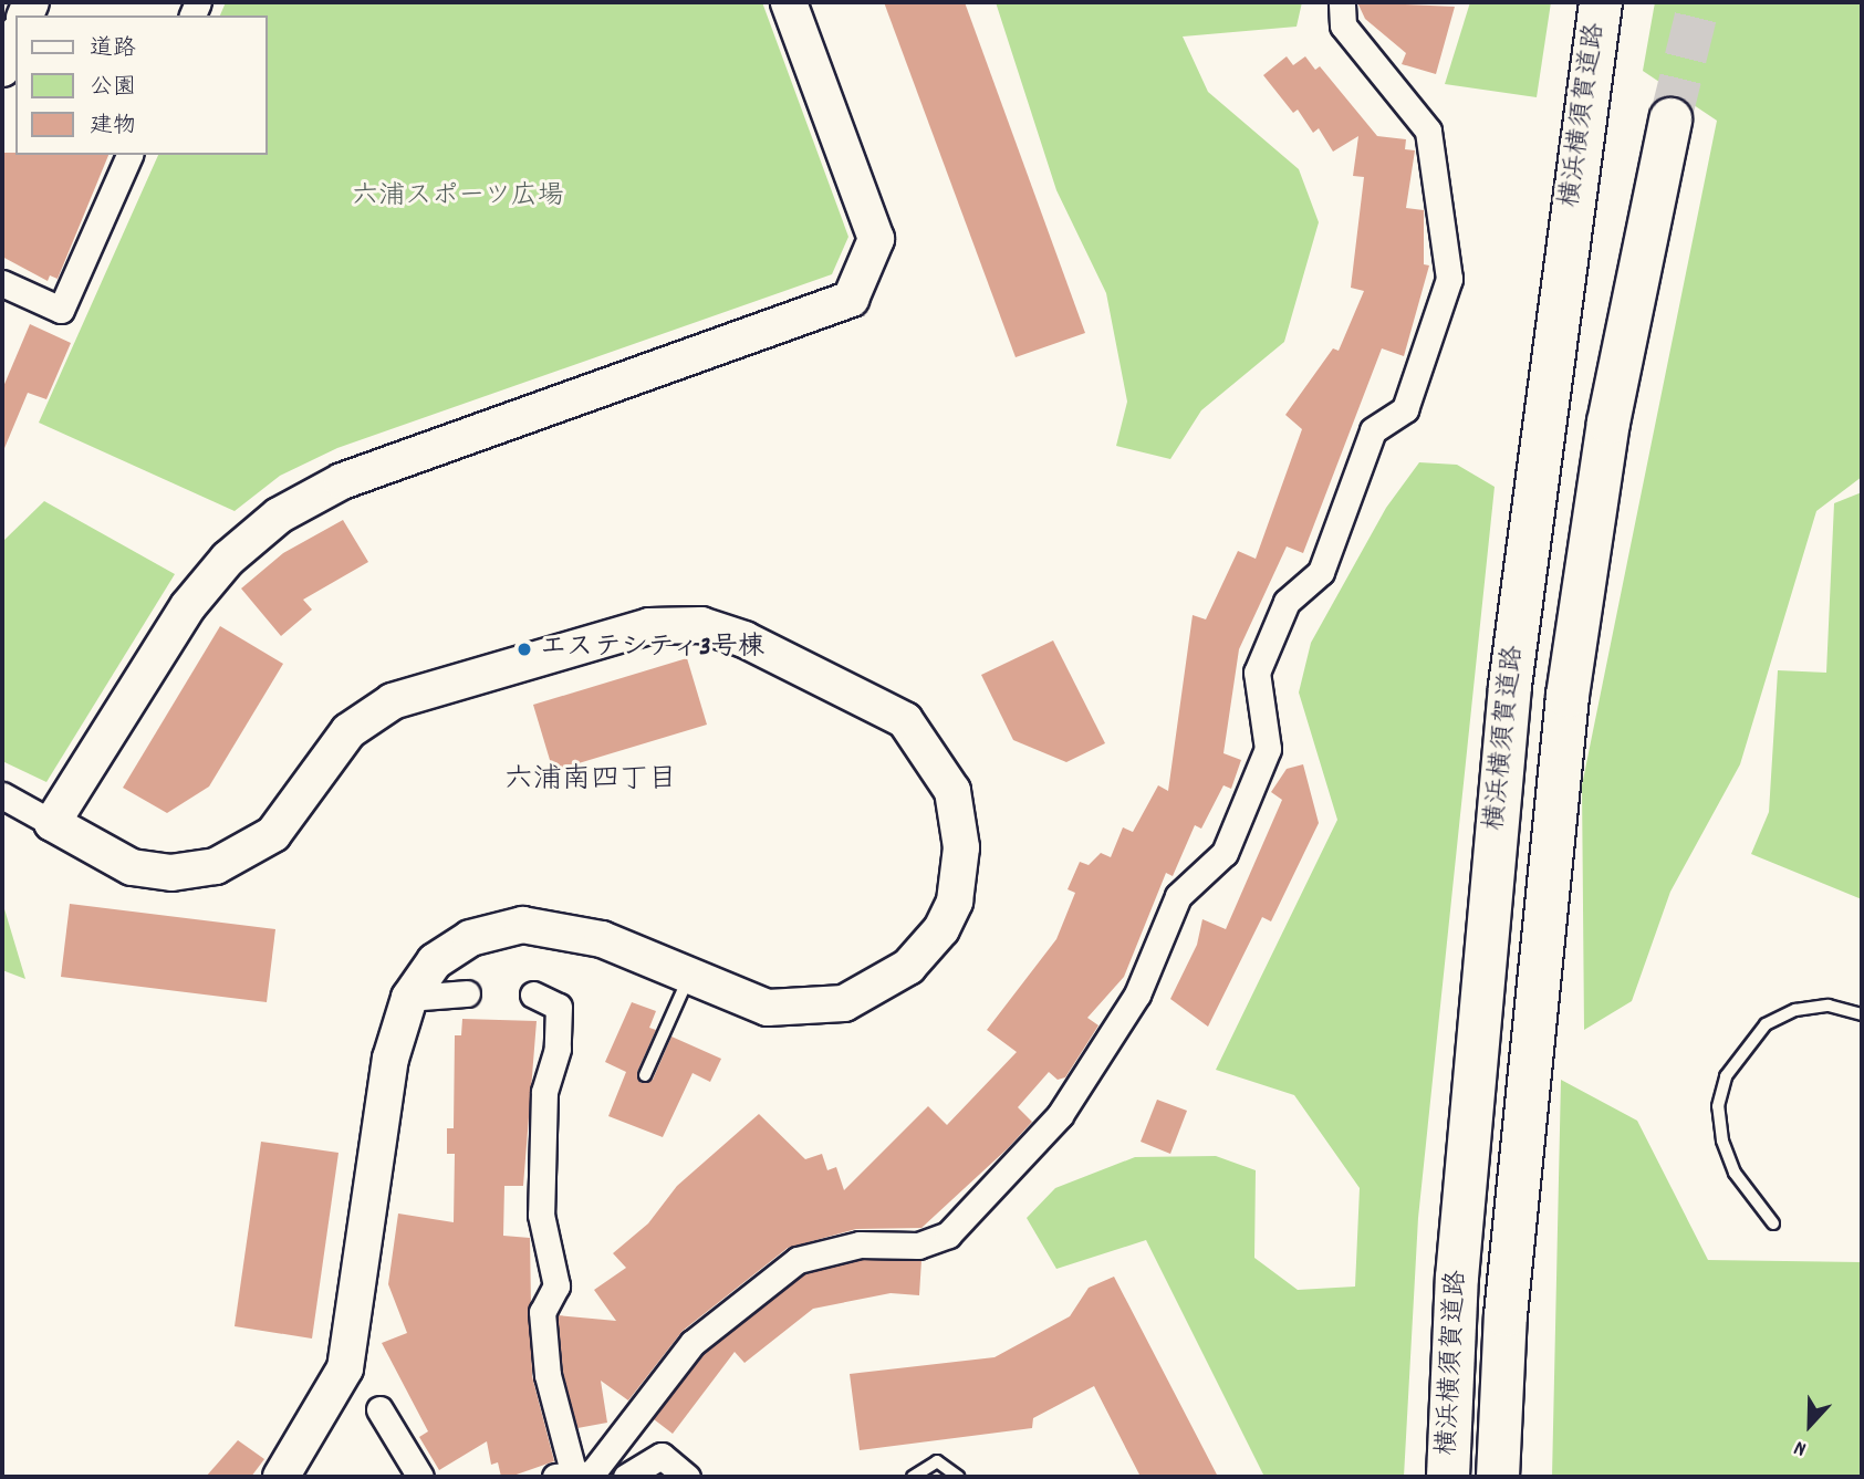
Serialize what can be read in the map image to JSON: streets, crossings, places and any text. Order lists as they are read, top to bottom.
{
  "streets": {
    "highway": ["横浜横須賀道路"]
  },
  "districts": ["六浦南四丁目"],
  "parks": ["六浦スポーツ広場"],
  "places": ["エステシティ3号棟"],
  "legend": ["道路", "公園", "建物"],
  "north": "bottom"
}
